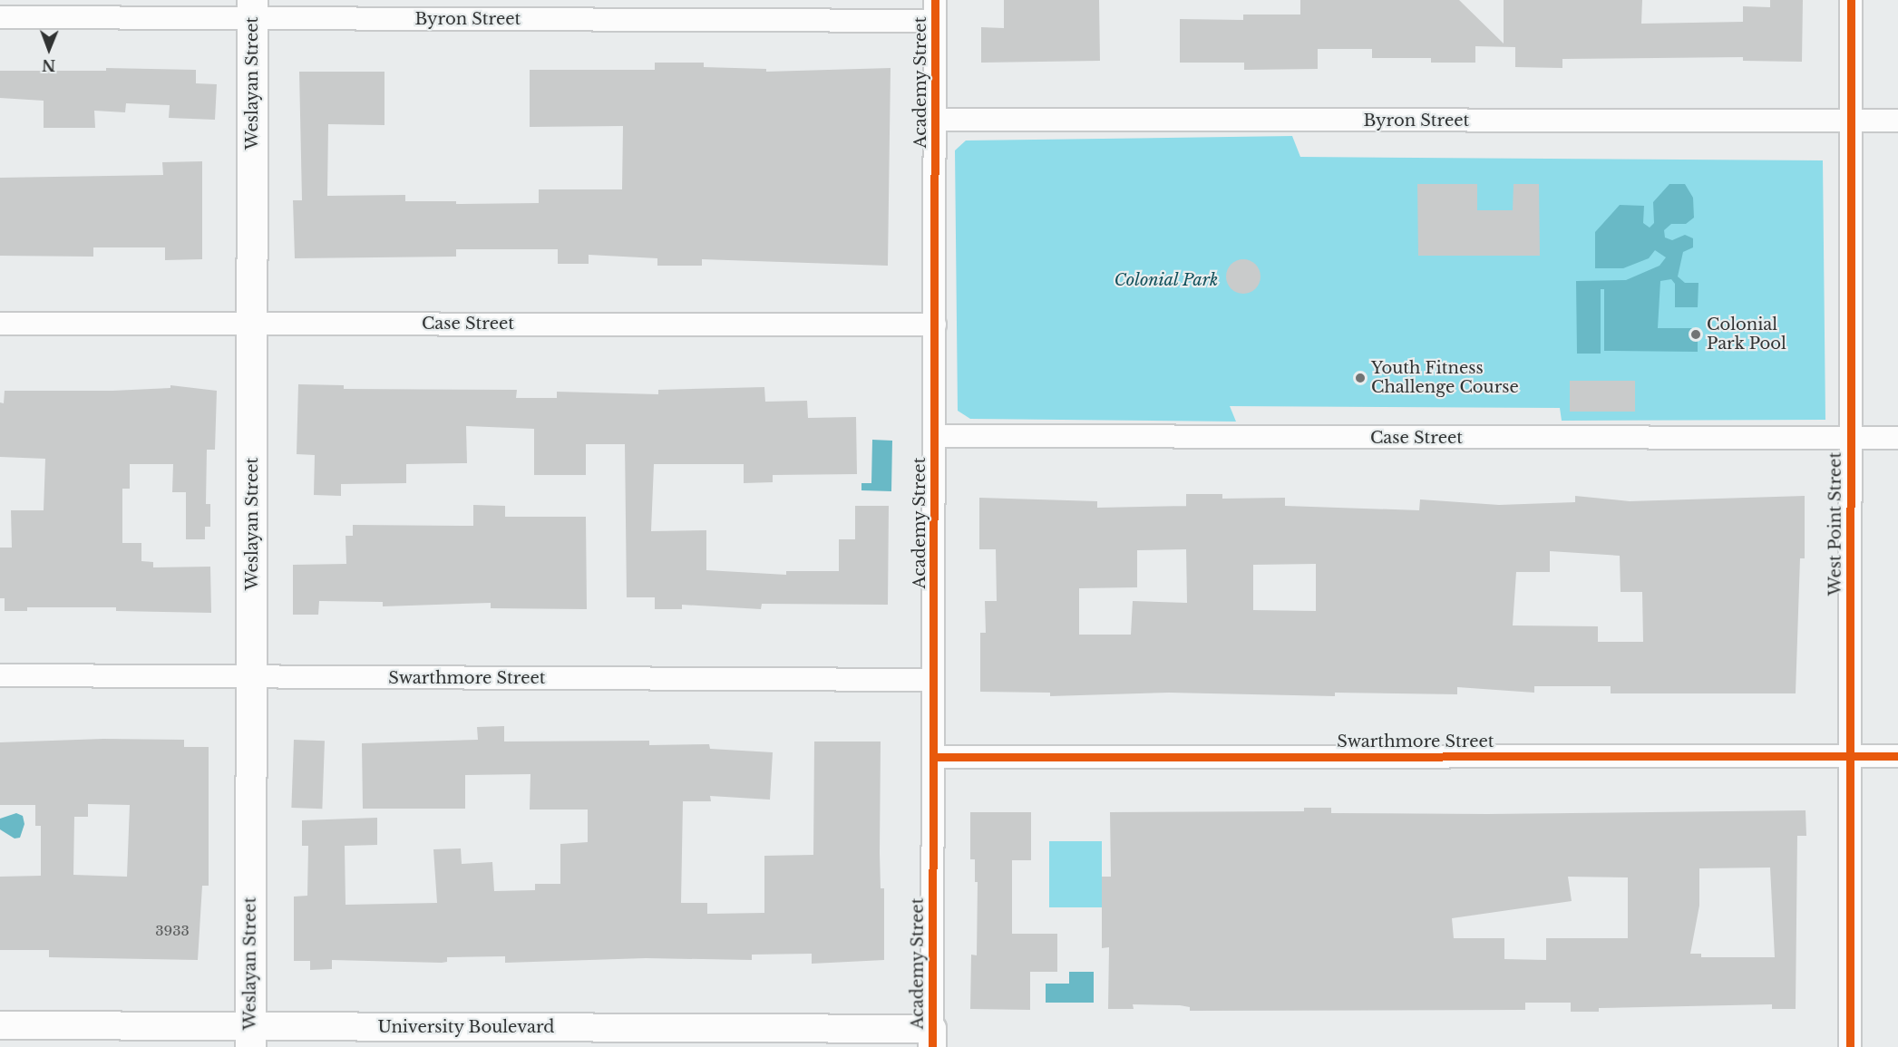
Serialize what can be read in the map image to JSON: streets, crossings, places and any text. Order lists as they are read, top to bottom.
{
  "streets": {
    "main road": ["Weslayan Street"],
    "street": [
      "Byron Street",
      "Academy Street",
      "Case Street",
      "West Point Street",
      "Swarthmore Street",
      "University Boulevard"
    ]
  },
  "crossings": [
    ["Byron Street", "Academy Street"],
    ["Byron Street", "Weslayan Street"],
    ["Byron Street", "West Point Street"],
    ["Academy Street", "Case Street"],
    ["Academy Street", "Swarthmore Street"],
    ["Academy Street", "University Boulevard"],
    ["Weslayan Street", "Case Street"],
    ["Weslayan Street", "Swarthmore Street"],
    ["Weslayan Street", "University Boulevard"],
    ["Case Street", "West Point Street"],
    ["West Point Street", "Swarthmore Street"]
  ],
  "parks": ["Colonial Park"],
  "places": ["Colonial Park Pool", "Youth Fitness Challenge Course"],
  "house_numbers": ["3933"],
  "north": "bottom"
}
